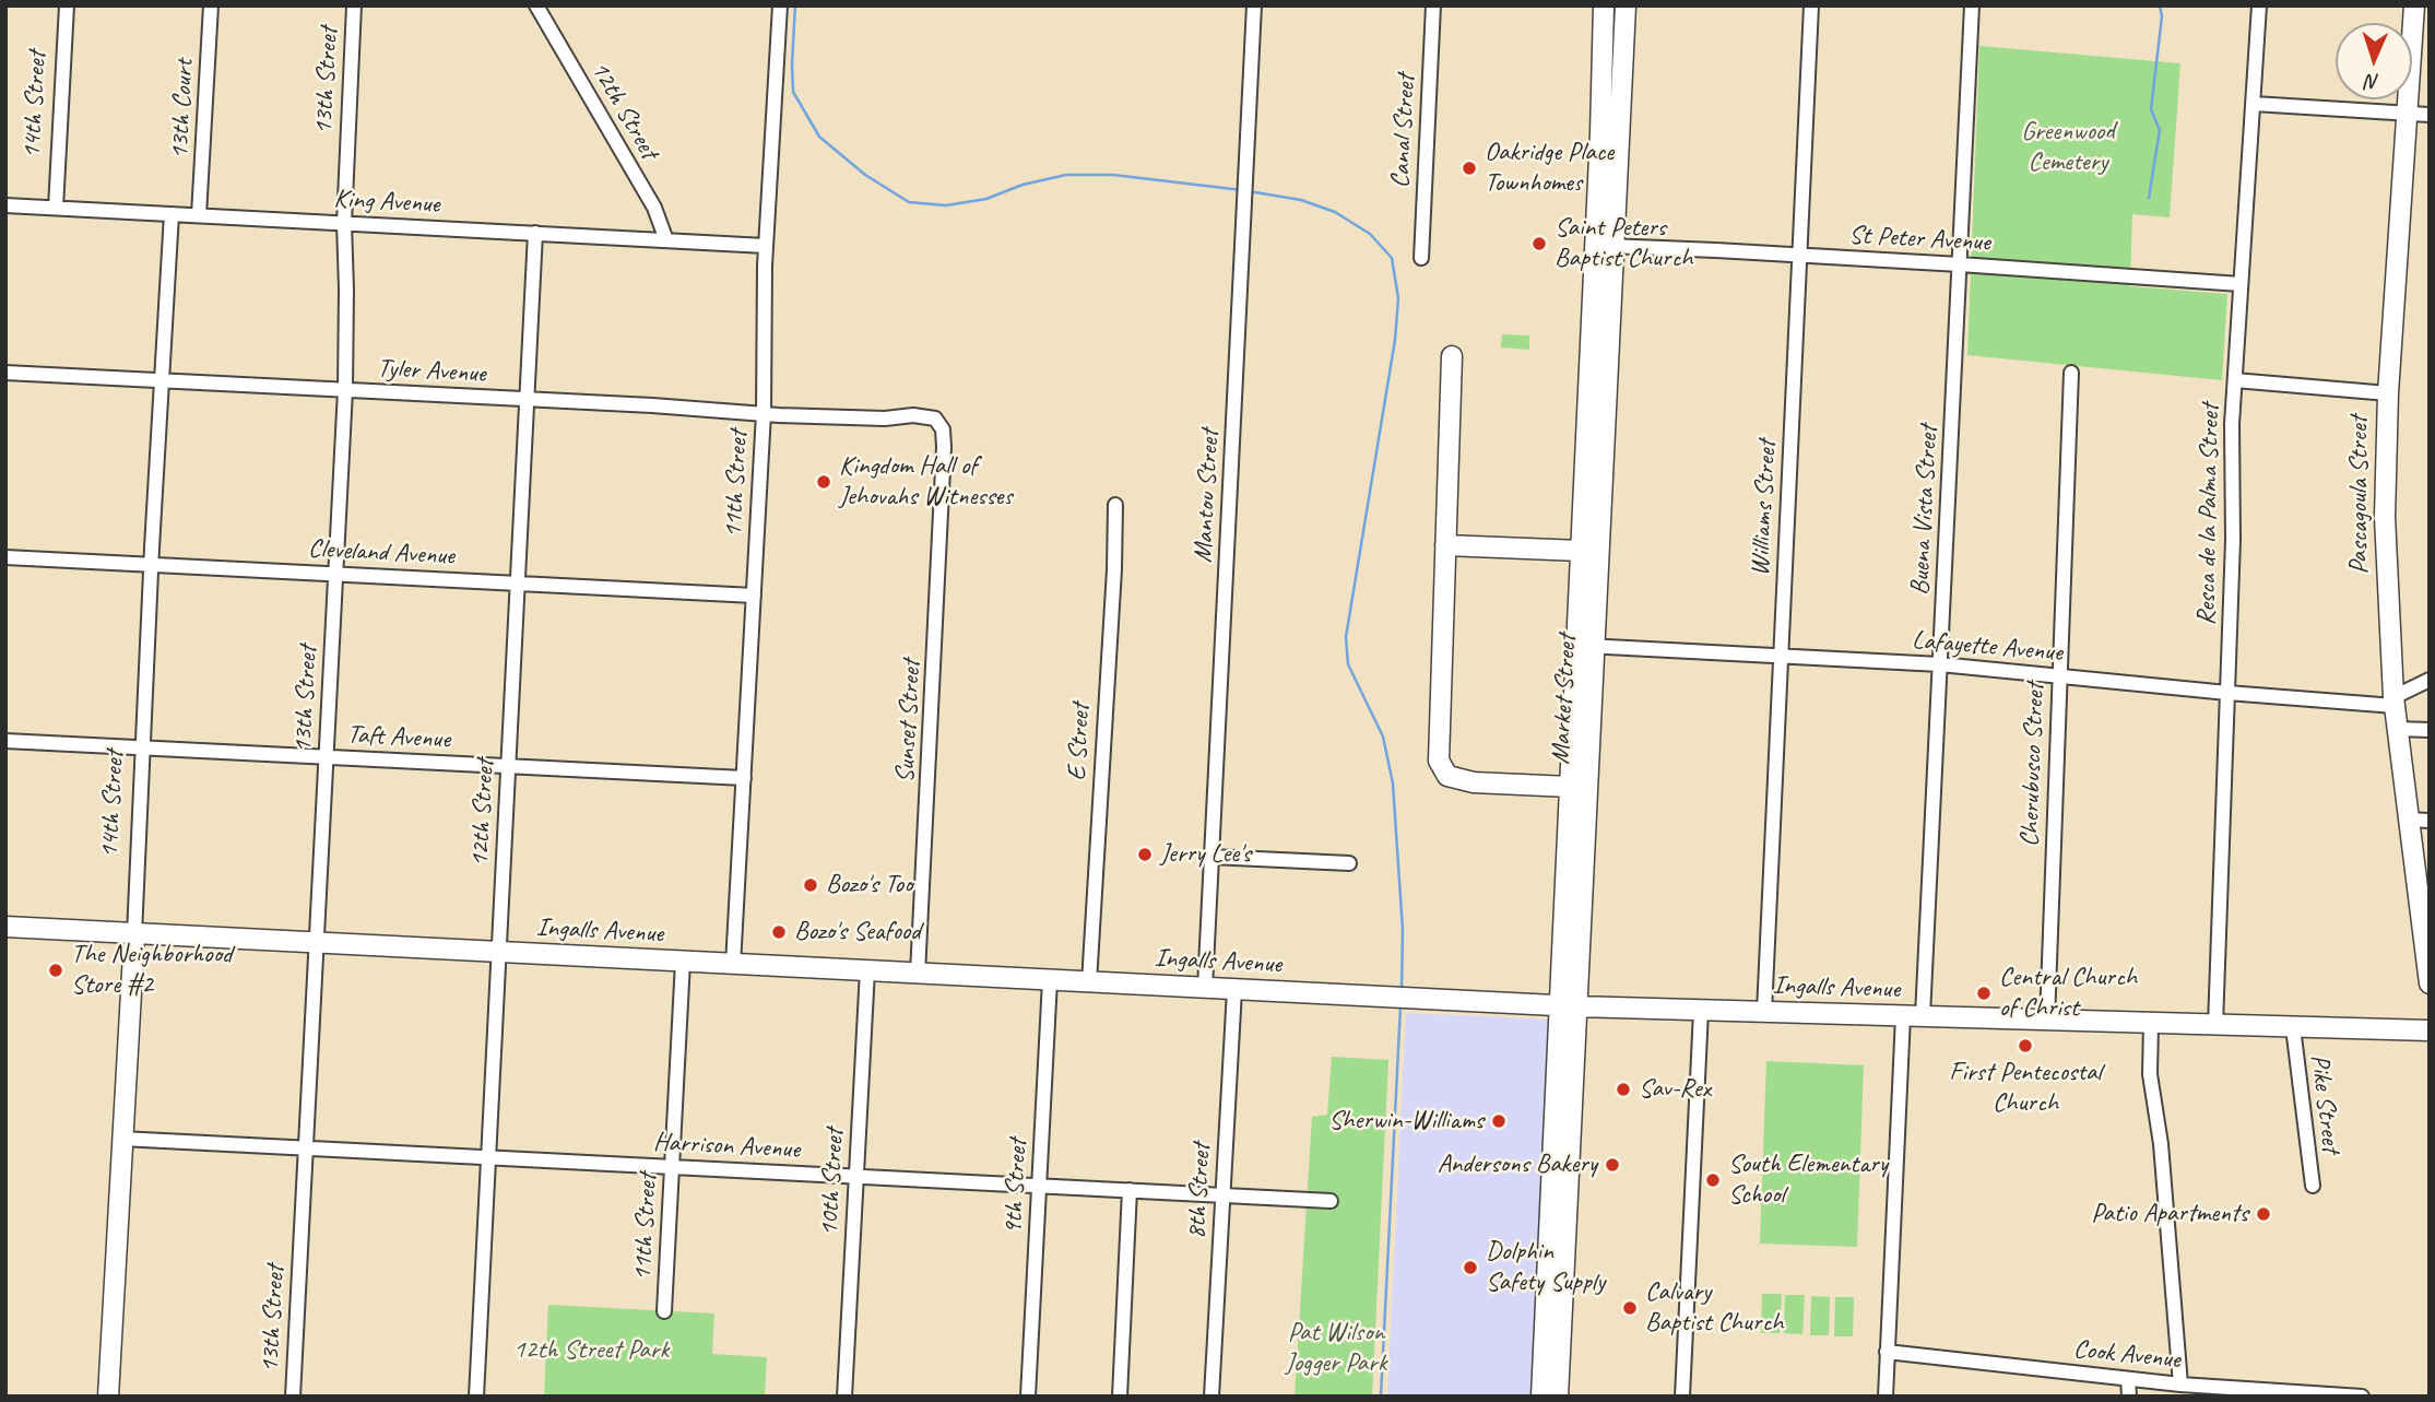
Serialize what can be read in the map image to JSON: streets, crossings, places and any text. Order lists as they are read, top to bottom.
{
  "streets": {
    "street": [
      "13th Street",
      "14th Street",
      "13th Court",
      "12th Street",
      "Canal Street",
      "King Avenue",
      "St Peter Avenue",
      "Tyler Avenue",
      "11th Street",
      "Pascagoula Street",
      "Mantou Street",
      "Williams Street",
      "Buena Vista Street",
      "Resca de la Palma Street",
      "Cleveland Avenue",
      "Lafayette Avenue",
      "Market Street",
      "Sunset Street",
      "Taft Avenue",
      "E Street",
      "Cherubusco Street",
      "Ingalls Avenue",
      "Pike Street",
      "Harrison Avenue",
      "10th Street",
      "9th Street",
      "8th Street",
      "Cook Avenue"
    ]
  },
  "crossings": [
    ["13th Street", "King Avenue"],
    ["13th Street", "Tyler Avenue"],
    ["13th Street", "Cleveland Avenue"],
    ["13th Street", "Taft Avenue"],
    ["13th Street", "Ingalls Avenue"],
    ["13th Street", "Harrison Avenue"],
    ["14th Street", "King Avenue"],
    ["14th Street", "Tyler Avenue"],
    ["14th Street", "Cleveland Avenue"],
    ["14th Street", "Taft Avenue"],
    ["14th Street", "Ingalls Avenue"],
    ["14th Street", "Harrison Avenue"],
    ["13th Court", "King Avenue"],
    ["12th Street", "King Avenue"],
    ["12th Street", "Tyler Avenue"],
    ["12th Street", "Cleveland Avenue"],
    ["12th Street", "Taft Avenue"],
    ["12th Street", "Ingalls Avenue"],
    ["12th Street", "Harrison Avenue"],
    ["King Avenue", "11th Street"],
    ["St Peter Avenue", "Williams Street"],
    ["St Peter Avenue", "Buena Vista Street"],
    ["St Peter Avenue", "Resca de la Palma Street"],
    ["St Peter Avenue", "Market Street"],
    ["Tyler Avenue", "11th Street"],
    ["Tyler Avenue", "Sunset Street"],
    ["11th Street", "Cleveland Avenue"],
    ["11th Street", "Taft Avenue"],
    ["11th Street", "Ingalls Avenue"],
    ["11th Street", "Harrison Avenue"],
    ["Pascagoula Street", "Lafayette Avenue"],
    ["Mantou Street", "Ingalls Avenue"],
    ["Williams Street", "Lafayette Avenue"],
    ["Williams Street", "Ingalls Avenue"],
    ["Buena Vista Street", "Lafayette Avenue"],
    ["Buena Vista Street", "Ingalls Avenue"],
    ["Buena Vista Street", "Cook Avenue"],
    ["Resca de la Palma Street", "Lafayette Avenue"],
    ["Resca de la Palma Street", "Ingalls Avenue"],
    ["Lafayette Avenue", "Market Street"],
    ["Lafayette Avenue", "Cherubusco Street"],
    ["Market Street", "Ingalls Avenue"],
    ["Sunset Street", "Ingalls Avenue"],
    ["E Street", "Ingalls Avenue"],
    ["Cherubusco Street", "Ingalls Avenue"],
    ["Ingalls Avenue", "Pike Street"],
    ["Ingalls Avenue", "10th Street"],
    ["Ingalls Avenue", "9th Street"],
    ["Ingalls Avenue", "8th Street"],
    ["Harrison Avenue", "10th Street"],
    ["Harrison Avenue", "9th Street"],
    ["Harrison Avenue", "8th Street"]
  ],
  "parks": ["Greenwood Cemetery", "Pat Wilson Jogger Park", "12th Street Park"],
  "places": [
    "Oakridge Place Townhomes",
    "Saint Peters Baptist Church",
    "Kingdom Hall of Jehovahs Witnesses",
    "Jerry Lee's",
    "Bozo's Too",
    "Bozo's Seafood",
    "The Neighborhood Store #2",
    "Central Church of Christ",
    "First Pentecostal Church",
    "Sav-Rex",
    "Sherwin-Williams",
    "Andersons Bakery",
    "South Elementary School",
    "Patio Apartments",
    "Dolphin Safety Supply",
    "Calvary Baptist Church"
  ],
  "north": "bottom"
}
